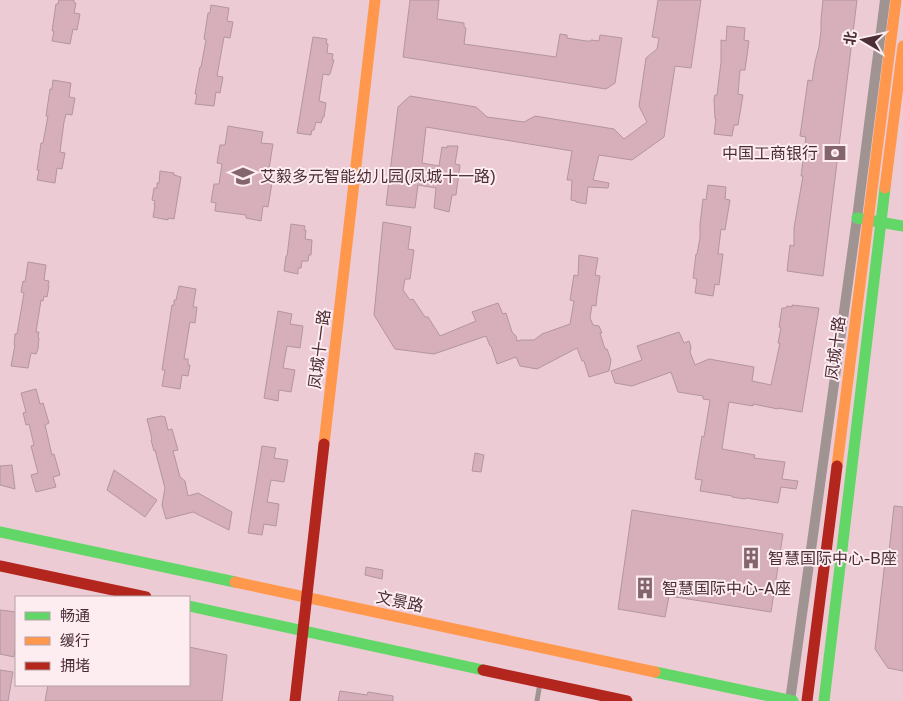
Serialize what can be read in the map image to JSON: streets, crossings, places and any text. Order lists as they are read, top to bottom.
{
  "streets": {
    "main road": ["凤城十路", "凤城十一路", "文景路"]
  },
  "crossings": [
    ["凤城十一路", "文景路"]
  ],
  "places": {
    "bank": ["中国工商银行"],
    "school or university": ["艾毅多元智能幼儿园(凤城十一路)"],
    "building": ["智慧国际中心-B座", "智慧国际中心-A座"]
  },
  "legend": ["畅通", "缓行", "拥堵"],
  "north": "left"
}
